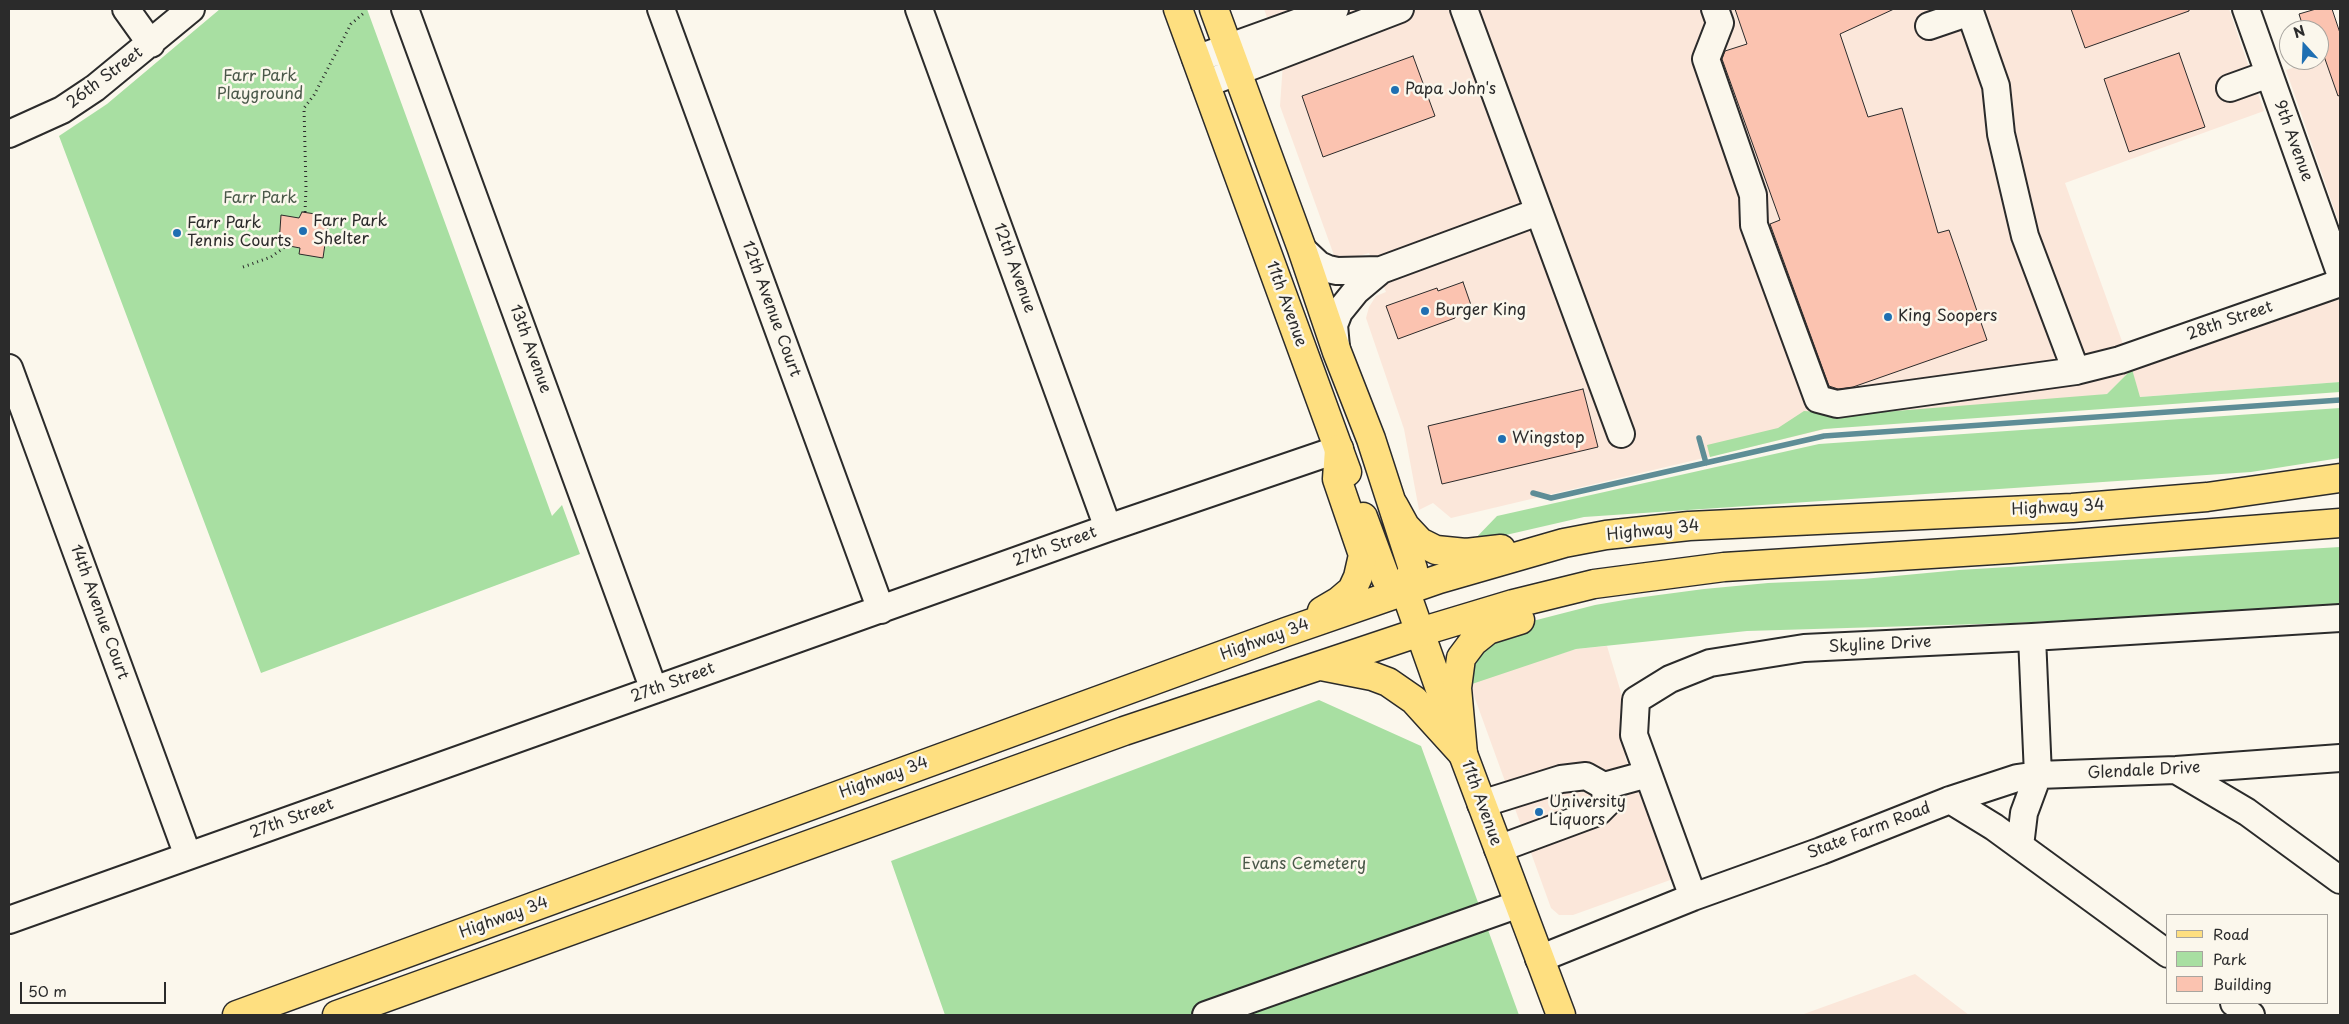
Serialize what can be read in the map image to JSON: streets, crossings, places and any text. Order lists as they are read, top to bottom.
{
  "streets": {
    "main road": ["11th Avenue", "Highway 34"],
    "street": [
      "26th Street",
      "9th Avenue",
      "12th Avenue",
      "12th Avenue Court",
      "28th Street",
      "13th Avenue",
      "27th Street",
      "14th Avenue Court",
      "Skyline Drive",
      "Glendale Drive",
      "State Farm Road"
    ]
  },
  "crossings": [
    ["12th Avenue", "27th Street"],
    ["11th Avenue", "Highway 34"],
    ["11th Avenue", "27th Street"],
    ["11th Avenue", "State Farm Road"],
    ["12th Avenue Court", "27th Street"],
    ["13th Avenue", "27th Street"],
    ["27th Street", "14th Avenue Court"],
    ["Skyline Drive", "State Farm Road"],
    ["Glendale Drive", "State Farm Road"]
  ],
  "parks": ["Farr Park Playground", "Farr Park", "Evans Cemetery"],
  "places": [
    "Papa John's",
    "Farr Park Shelter",
    "Farr Park Tennis Courts",
    "Burger King",
    "King Soopers",
    "Wingstop",
    "University Liquors"
  ],
  "legend": ["Road", "Park", "Building"],
  "scale_bar": "50 m",
  "north": "top"
}
